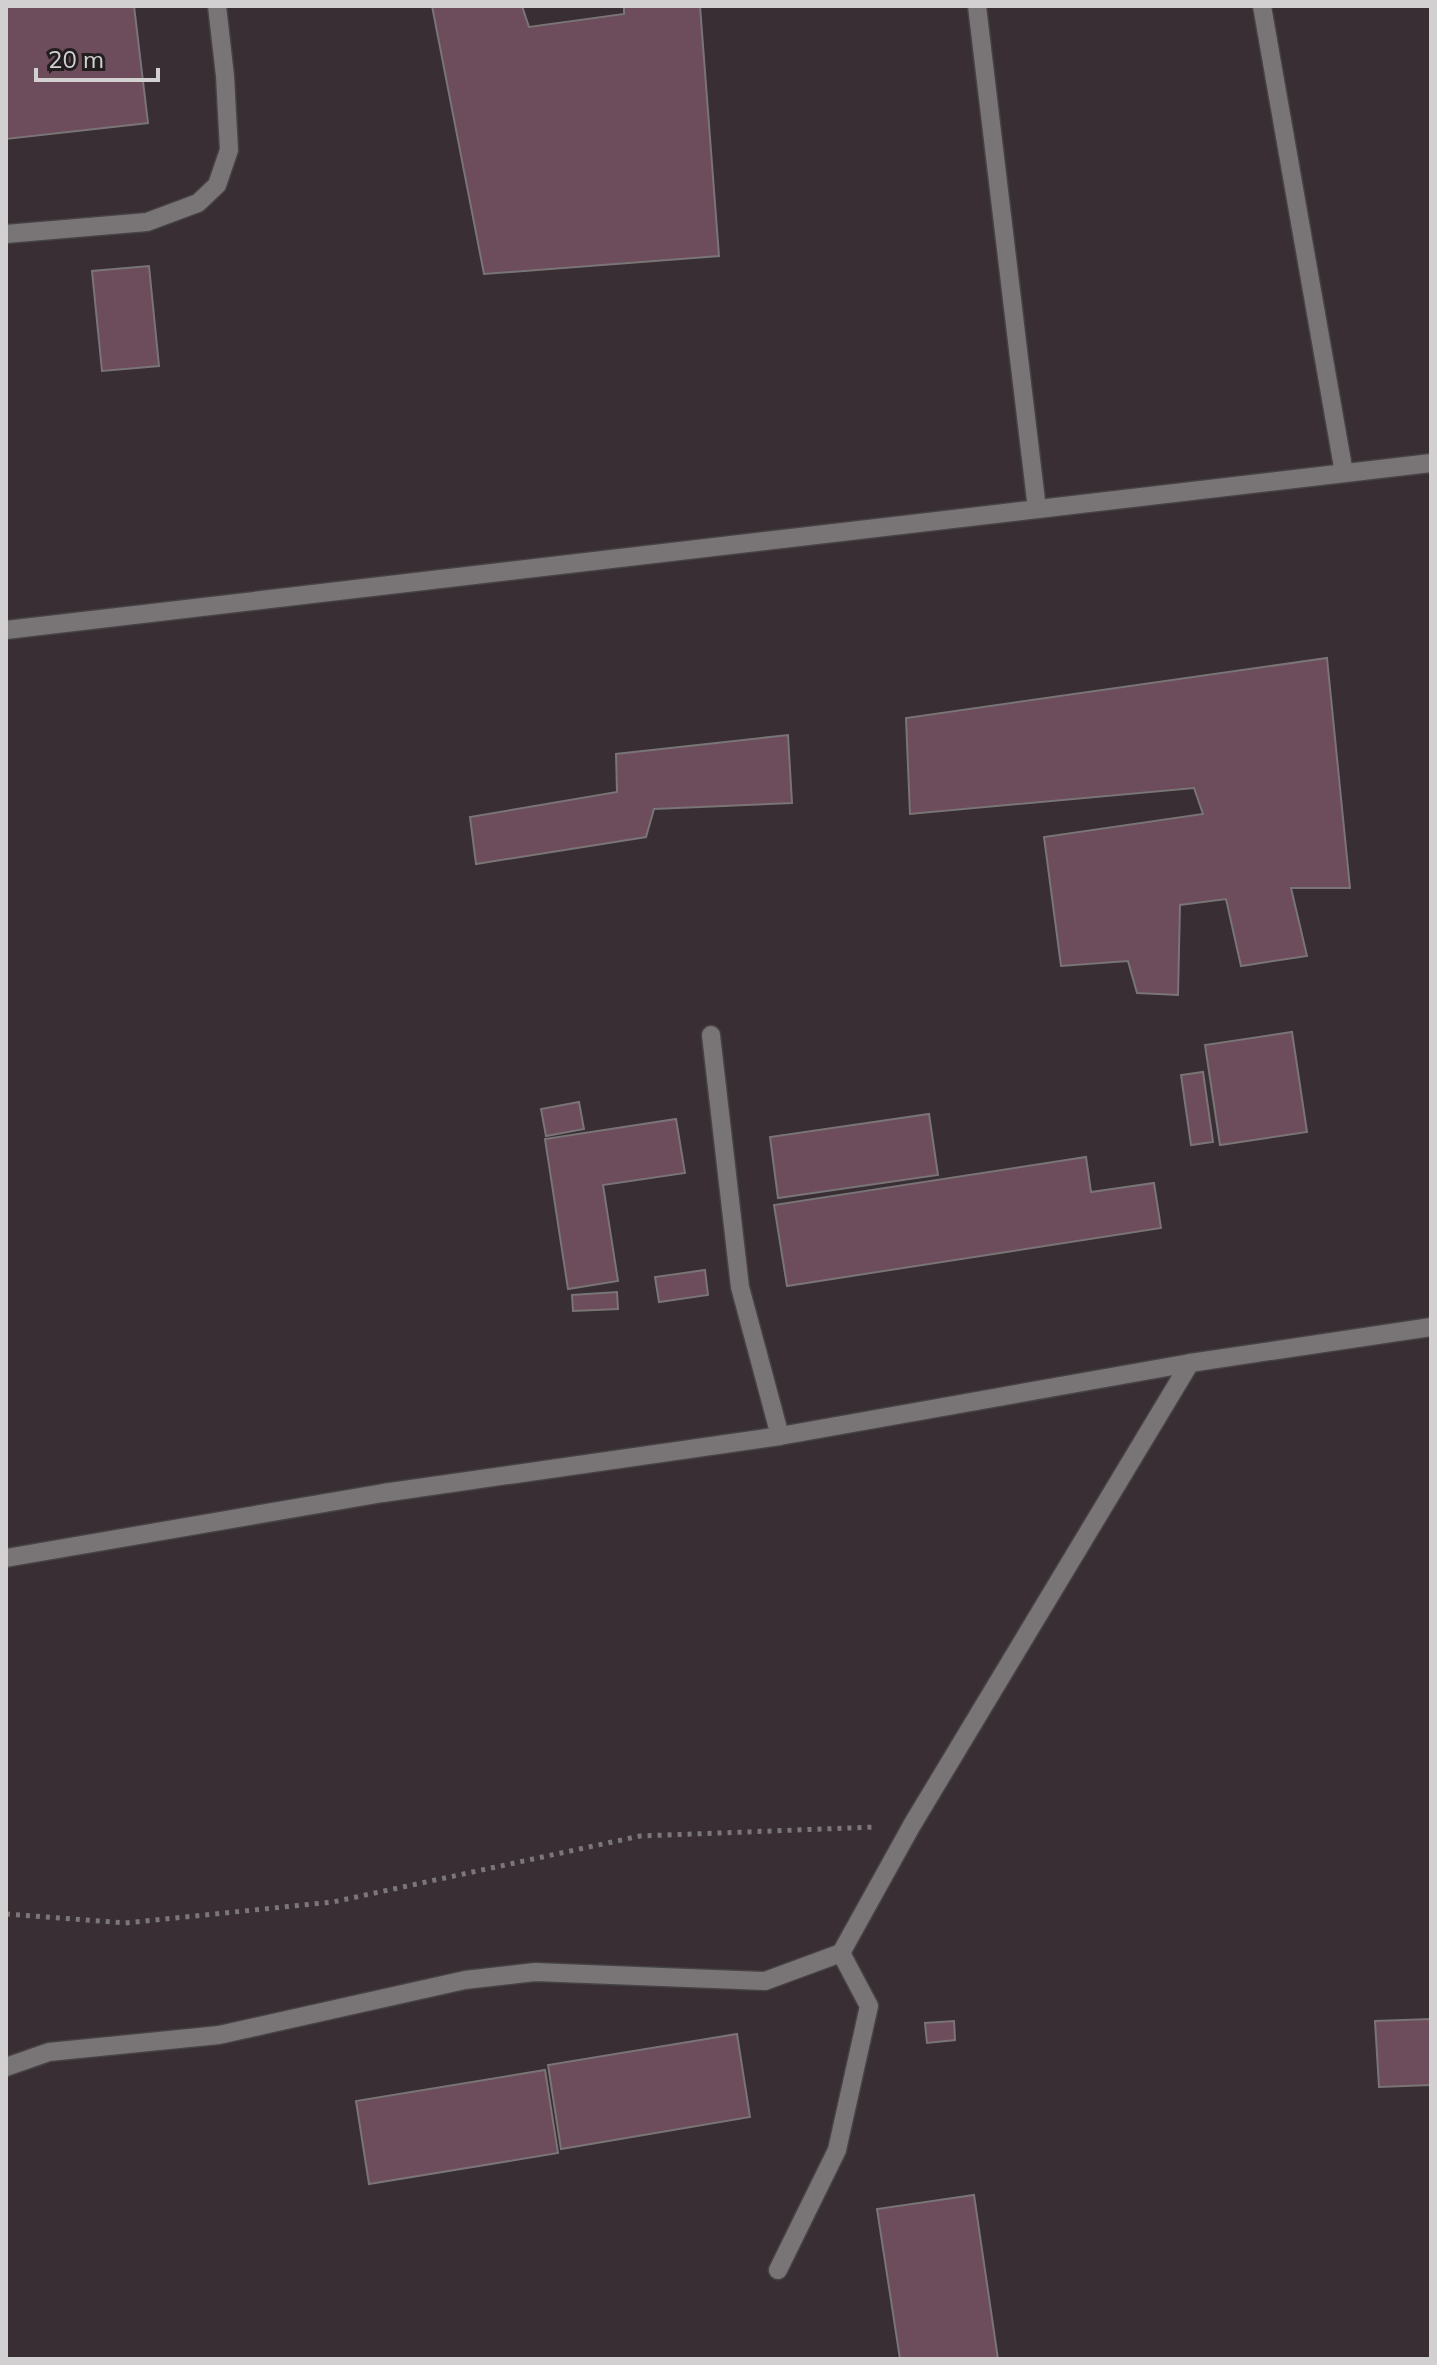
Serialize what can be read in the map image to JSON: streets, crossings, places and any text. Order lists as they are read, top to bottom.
{
  "scale_bar": "20 m"
}
